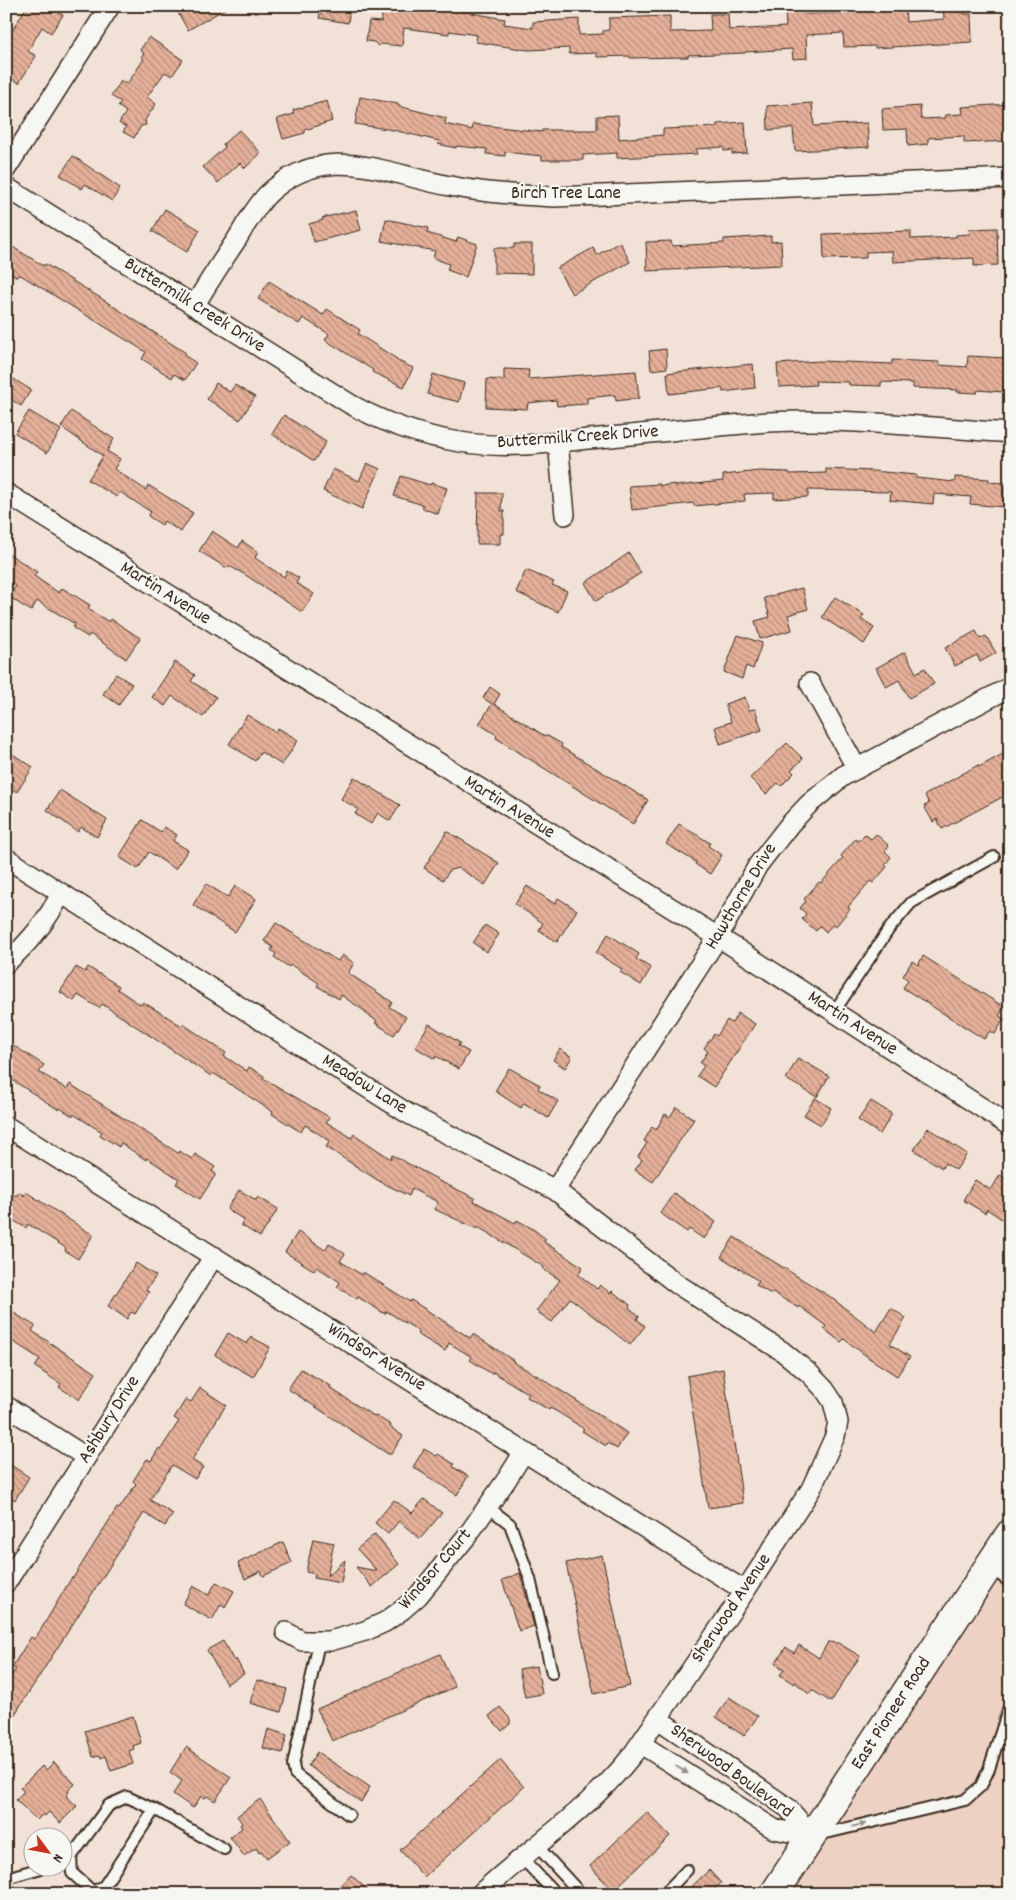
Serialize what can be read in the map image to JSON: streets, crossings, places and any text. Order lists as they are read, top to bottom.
{
  "streets": {
    "main road": ["East Pioneer Road"],
    "street": [
      "Birch Tree Lane",
      "Buttermilk Creek Drive",
      "Martin Avenue",
      "Hawthorne Drive",
      "Meadow Lane",
      "Windsor Avenue",
      "Ashbury Drive",
      "Windsor Court",
      "Sherwood Avenue",
      "Sherwood Boulevard"
    ]
  },
  "crossings": [
    ["Birch Tree Lane", "Buttermilk Creek Drive"],
    ["Martin Avenue", "Hawthorne Drive"],
    ["Hawthorne Drive", "Meadow Lane"],
    ["Meadow Lane", "Sherwood Avenue"],
    ["Windsor Avenue", "Ashbury Drive"],
    ["Windsor Avenue", "Windsor Court"],
    ["Windsor Avenue", "Sherwood Avenue"],
    ["Sherwood Avenue", "Sherwood Boulevard"],
    ["East Pioneer Road", "Sherwood Boulevard"]
  ],
  "north": "bottom right"
}
